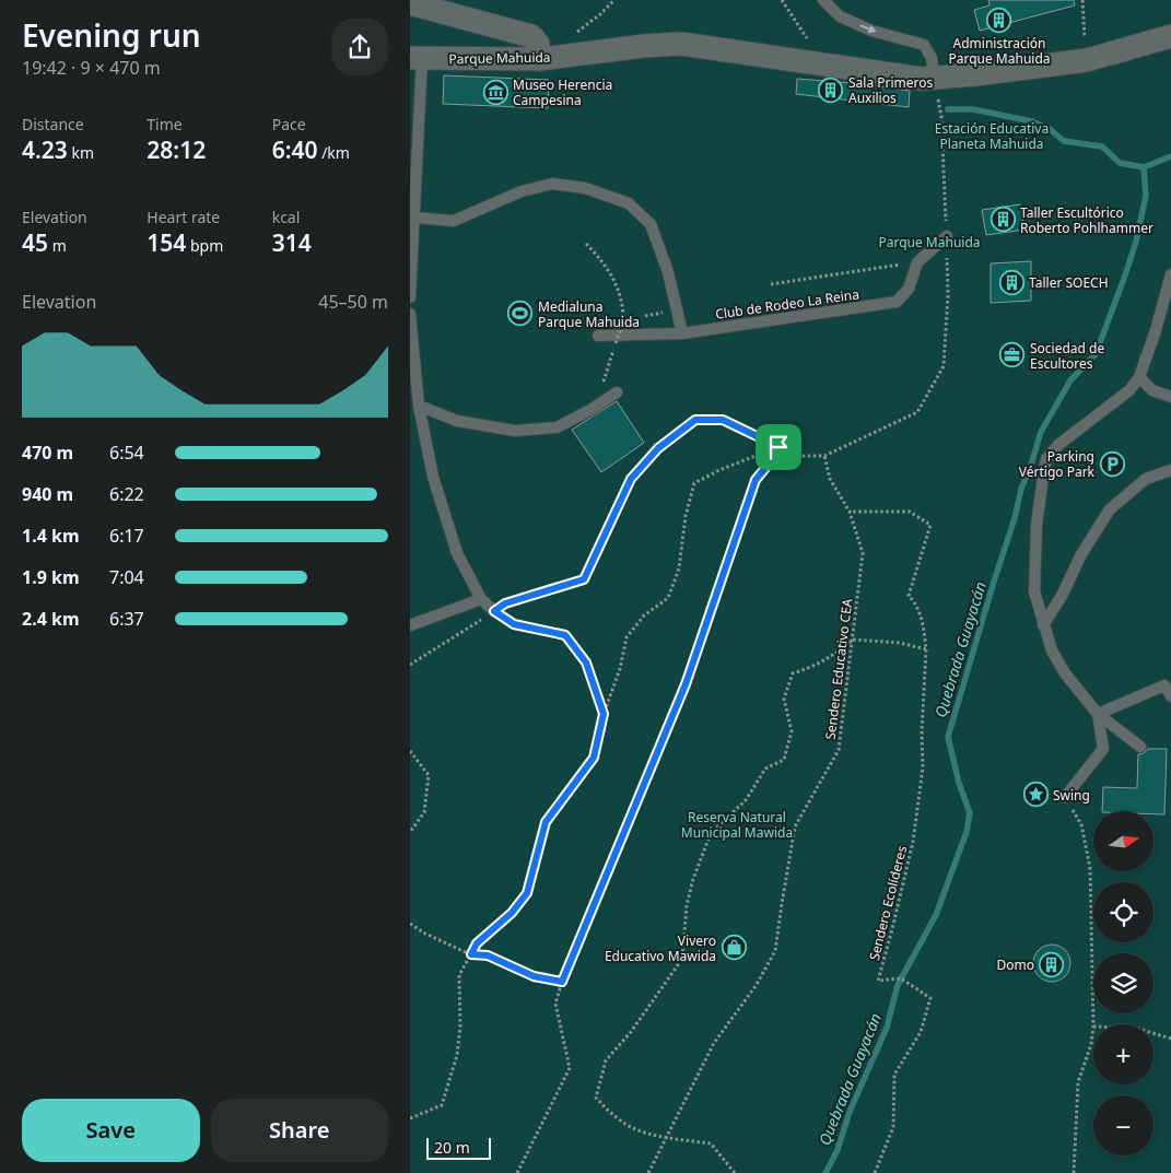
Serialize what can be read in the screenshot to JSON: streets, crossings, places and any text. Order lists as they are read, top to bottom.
{
  "streets": {
    "street": ["Parque Mahuida"],
    "lane": ["Club de Rodeo La Reina"],
    "path": ["Sendero Educativo CEA", "Sendero Ecolíderes"]
  },
  "water": ["Quebrada Guayacán"],
  "parks": ["Estación Educativa Planeta Mahuida", "Parque Mahuida", "Reserva Natural Municipal Mawida"],
  "places": {
    "building": [
      "Administración Parque Mahuida",
      "Sala Primeros Auxilios",
      "Taller Escultórico Roberto Pohlhammer",
      "Taller SOECH",
      "Domo"
    ],
    "museum": ["Museo Herencia Campesina"],
    "sports": ["Medialuna Parque Mahuida"],
    "office": ["Sociedad de Escultores"],
    "parking": ["Parking Vértigo Park"],
    "place": ["Swing"],
    "shop": ["Vivero Educativo Mawida"]
  },
  "scale_bar": "20 m",
  "north": "right",
  "page": {
    "heading": ["Evening run", "19:42 · 9 × 470 m"],
    "stats": [
      ["Distance", "4.23 km"],
      ["Time", "28:12"],
      ["Pace", "6:40 /km"],
      ["Elevation", "45 m"],
      ["Heart rate", "154 bpm"],
      ["kcal", "314"]
    ],
    "chart": ["Elevation", "45–50 m"],
    "list": [
      {
        "name": "470 m",
        "note": "6:54"
      },
      {
        "name": "940 m",
        "note": "6:22"
      },
      {
        "name": "1.4 km",
        "note": "6:17"
      },
      {
        "name": "1.9 km",
        "note": "7:04"
      },
      {
        "name": "2.4 km",
        "note": "6:37"
      }
    ],
    "map_buttons": ["+", "−"],
    "buttons": ["Save", "Share"],
    "scale": "20 m"
  }
}
